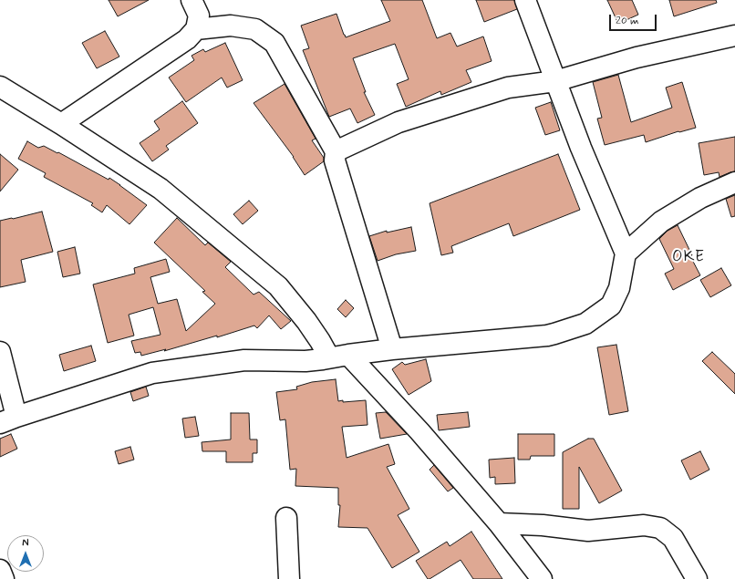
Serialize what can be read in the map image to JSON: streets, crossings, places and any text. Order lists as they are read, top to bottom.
{
  "districts": ["OKE"],
  "scale_bar": "20 m",
  "north": "top"
}
